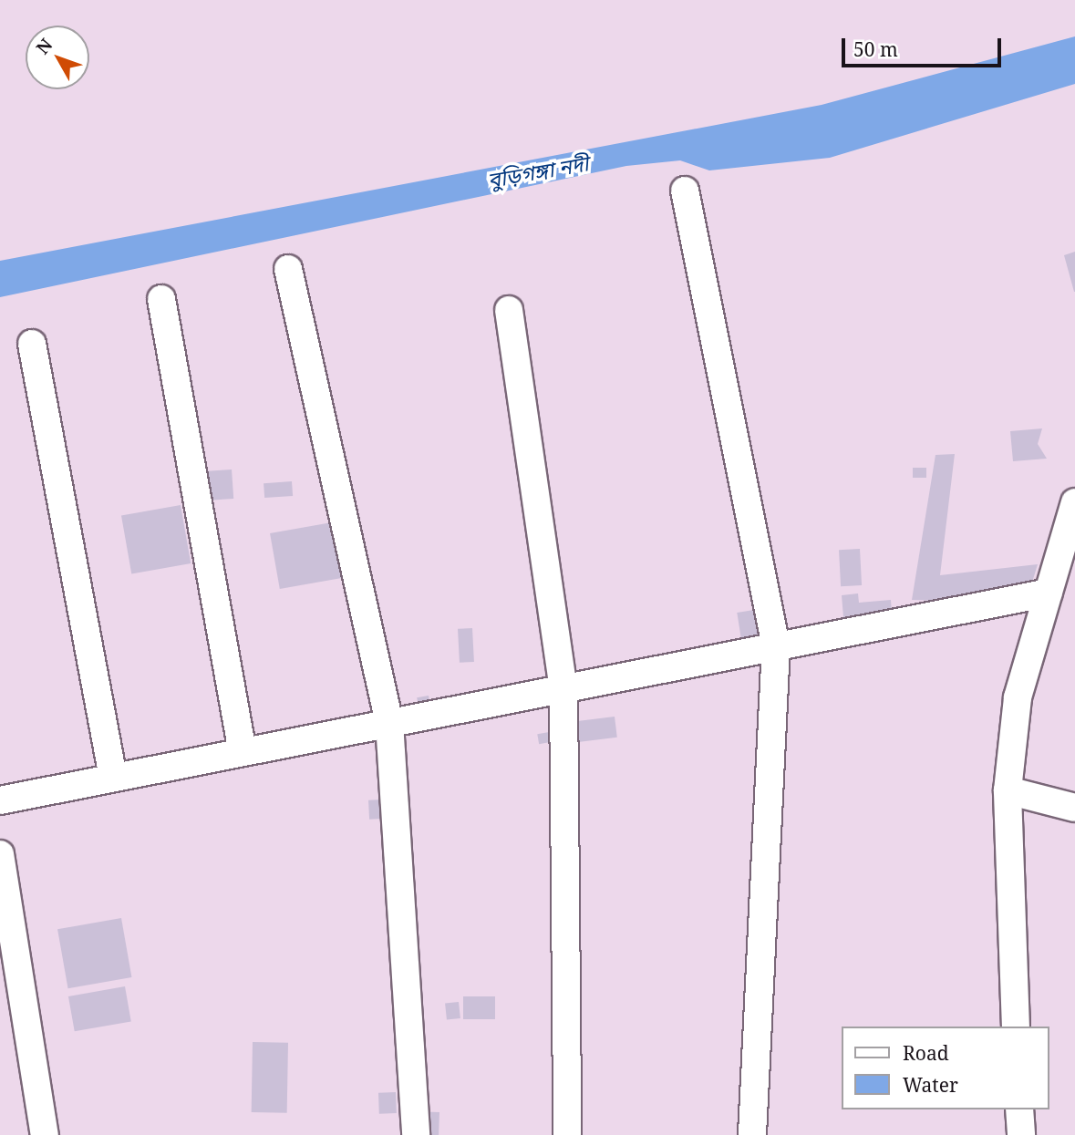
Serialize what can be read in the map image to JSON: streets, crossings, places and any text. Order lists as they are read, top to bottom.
{
  "water": ["বুড়িগঙ্গা নদী"],
  "legend": ["Road", "Water"],
  "scale_bar": "50 m",
  "north": "top left"
}
